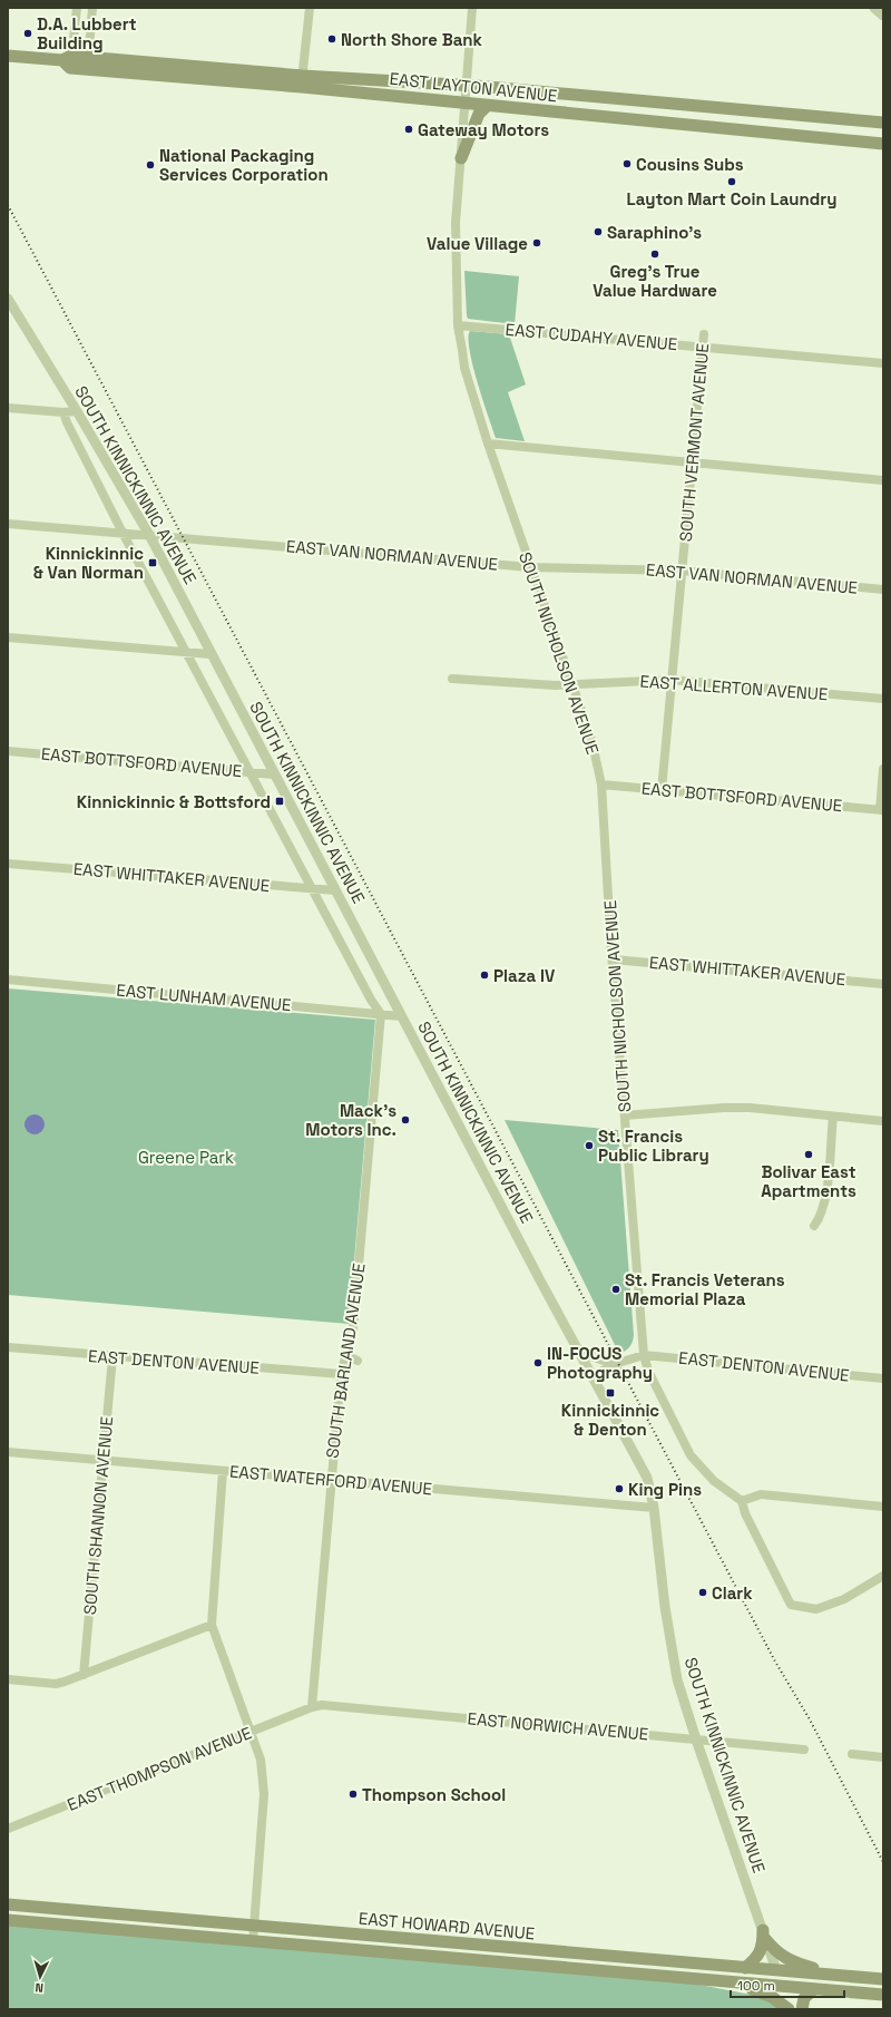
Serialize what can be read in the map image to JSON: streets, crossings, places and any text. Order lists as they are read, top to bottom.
{
  "streets": {
    "main road": ["EAST LAYTON AVENUE", "SOUTH KINNICKINNIC AVENUE", "EAST HOWARD AVENUE"],
    "street": [
      "EAST CUDAHY AVENUE",
      "SOUTH VERMONT AVENUE",
      "EAST VAN NORMAN AVENUE",
      "SOUTH NICHOLSON AVENUE",
      "EAST ALLERTON AVENUE",
      "EAST BOTTSFORD AVENUE",
      "EAST WHITTAKER AVENUE",
      "EAST LUNHAM AVENUE",
      "SOUTH BARLAND AVENUE",
      "EAST DENTON AVENUE",
      "EAST WATERFORD AVENUE",
      "SOUTH SHANNON AVENUE",
      "EAST NORWICH AVENUE",
      "EAST THOMPSON AVENUE"
    ]
  },
  "crossings": [
    ["EAST LAYTON AVENUE", "SOUTH NICHOLSON AVENUE"],
    ["EAST CUDAHY AVENUE", "SOUTH VERMONT AVENUE"],
    ["EAST CUDAHY AVENUE", "SOUTH NICHOLSON AVENUE"],
    ["SOUTH VERMONT AVENUE", "EAST VAN NORMAN AVENUE"],
    ["SOUTH VERMONT AVENUE", "EAST ALLERTON AVENUE"],
    ["SOUTH VERMONT AVENUE", "EAST BOTTSFORD AVENUE"],
    ["SOUTH KINNICKINNIC AVENUE", "EAST VAN NORMAN AVENUE"],
    ["SOUTH KINNICKINNIC AVENUE", "EAST BOTTSFORD AVENUE"],
    ["SOUTH KINNICKINNIC AVENUE", "EAST WHITTAKER AVENUE"],
    ["SOUTH KINNICKINNIC AVENUE", "EAST LUNHAM AVENUE"],
    ["SOUTH KINNICKINNIC AVENUE", "SOUTH BARLAND AVENUE"],
    ["SOUTH KINNICKINNIC AVENUE", "EAST WATERFORD AVENUE"],
    ["SOUTH KINNICKINNIC AVENUE", "EAST NORWICH AVENUE"],
    ["SOUTH KINNICKINNIC AVENUE", "EAST HOWARD AVENUE"],
    ["EAST VAN NORMAN AVENUE", "SOUTH NICHOLSON AVENUE"],
    ["SOUTH NICHOLSON AVENUE", "EAST ALLERTON AVENUE"],
    ["SOUTH NICHOLSON AVENUE", "EAST BOTTSFORD AVENUE"],
    ["SOUTH NICHOLSON AVENUE", "EAST WHITTAKER AVENUE"],
    ["SOUTH NICHOLSON AVENUE", "EAST DENTON AVENUE"],
    ["EAST LUNHAM AVENUE", "SOUTH BARLAND AVENUE"],
    ["SOUTH BARLAND AVENUE", "EAST DENTON AVENUE"],
    ["SOUTH BARLAND AVENUE", "EAST WATERFORD AVENUE"],
    ["SOUTH BARLAND AVENUE", "EAST NORWICH AVENUE"],
    ["SOUTH BARLAND AVENUE", "EAST THOMPSON AVENUE"],
    ["EAST DENTON AVENUE", "SOUTH SHANNON AVENUE"],
    ["EAST WATERFORD AVENUE", "SOUTH SHANNON AVENUE"],
    ["EAST NORWICH AVENUE", "EAST THOMPSON AVENUE"]
  ],
  "parks": ["Greene Park"],
  "places": {
    "other": [
      "D.A. Lubbert Building",
      "North Shore Bank",
      "Gateway Motors",
      "Cousins Subs",
      "National Packaging Services Corporation",
      "Layton Mart Coin Laundry",
      "Saraphino's",
      "Value Village",
      "Greg's True Value Hardware",
      "Plaza IV",
      "Mack's Motors Inc.",
      "St. Francis Public Library",
      "Bolivar East Apartments",
      "St. Francis Veterans Memorial Plaza",
      "IN-FOCUS Photography",
      "King Pins",
      "Clark",
      "Thompson School"
    ],
    "transit": ["Kinnickinnic & Van Norman", "Kinnickinnic & Bottsford", "Kinnickinnic & Denton"]
  },
  "scale_bar": "100 m",
  "north": "bottom"
}
